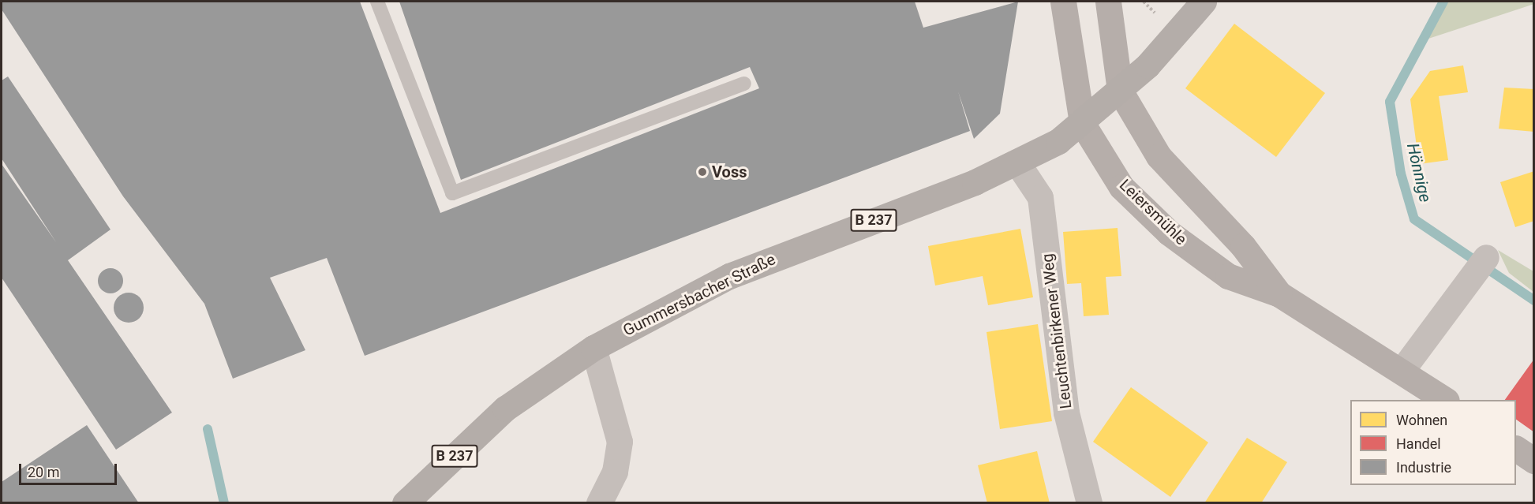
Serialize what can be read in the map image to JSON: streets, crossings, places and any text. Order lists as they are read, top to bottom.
{
  "streets": {
    "main road": ["Leiersmühle", "B 237", "Gummersbacher Straße"],
    "street": ["Leuchtenbirkener Weg"]
  },
  "crossings": [
    ["Leiersmühle", "B 237"],
    ["Leiersmühle", "Gummersbacher Straße"],
    ["B 237", "Gummersbacher Straße"],
    ["Gummersbacher Straße", "Leuchtenbirkener Weg"]
  ],
  "water": ["Hönnige"],
  "places": ["Voss"],
  "legend": ["Wohnen", "Handel", "Industrie"],
  "scale_bar": "20 m"
}
